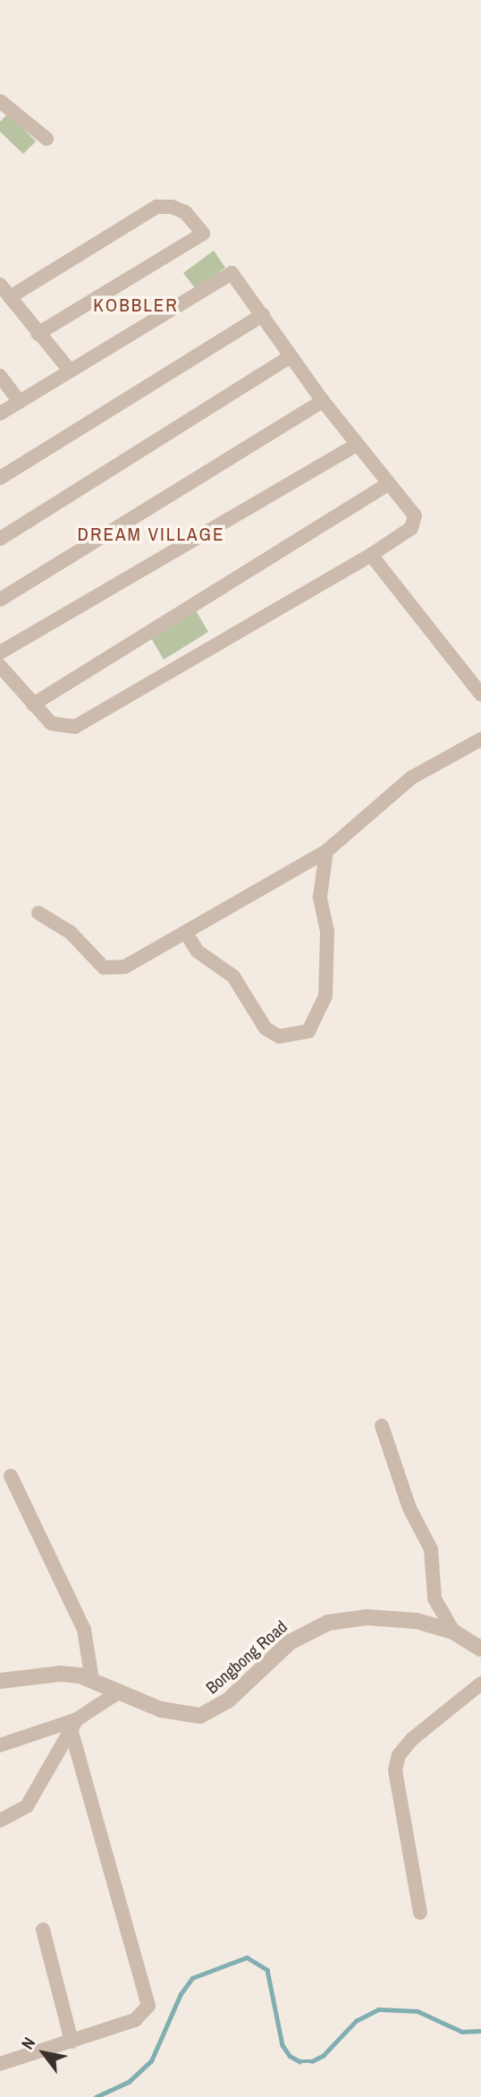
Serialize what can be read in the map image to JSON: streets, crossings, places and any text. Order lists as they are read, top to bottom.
{
  "streets": {
    "street": ["Bongbong Road"]
  },
  "districts": ["KOBBLER", "DREAM VILLAGE"],
  "north": "top left"
}
